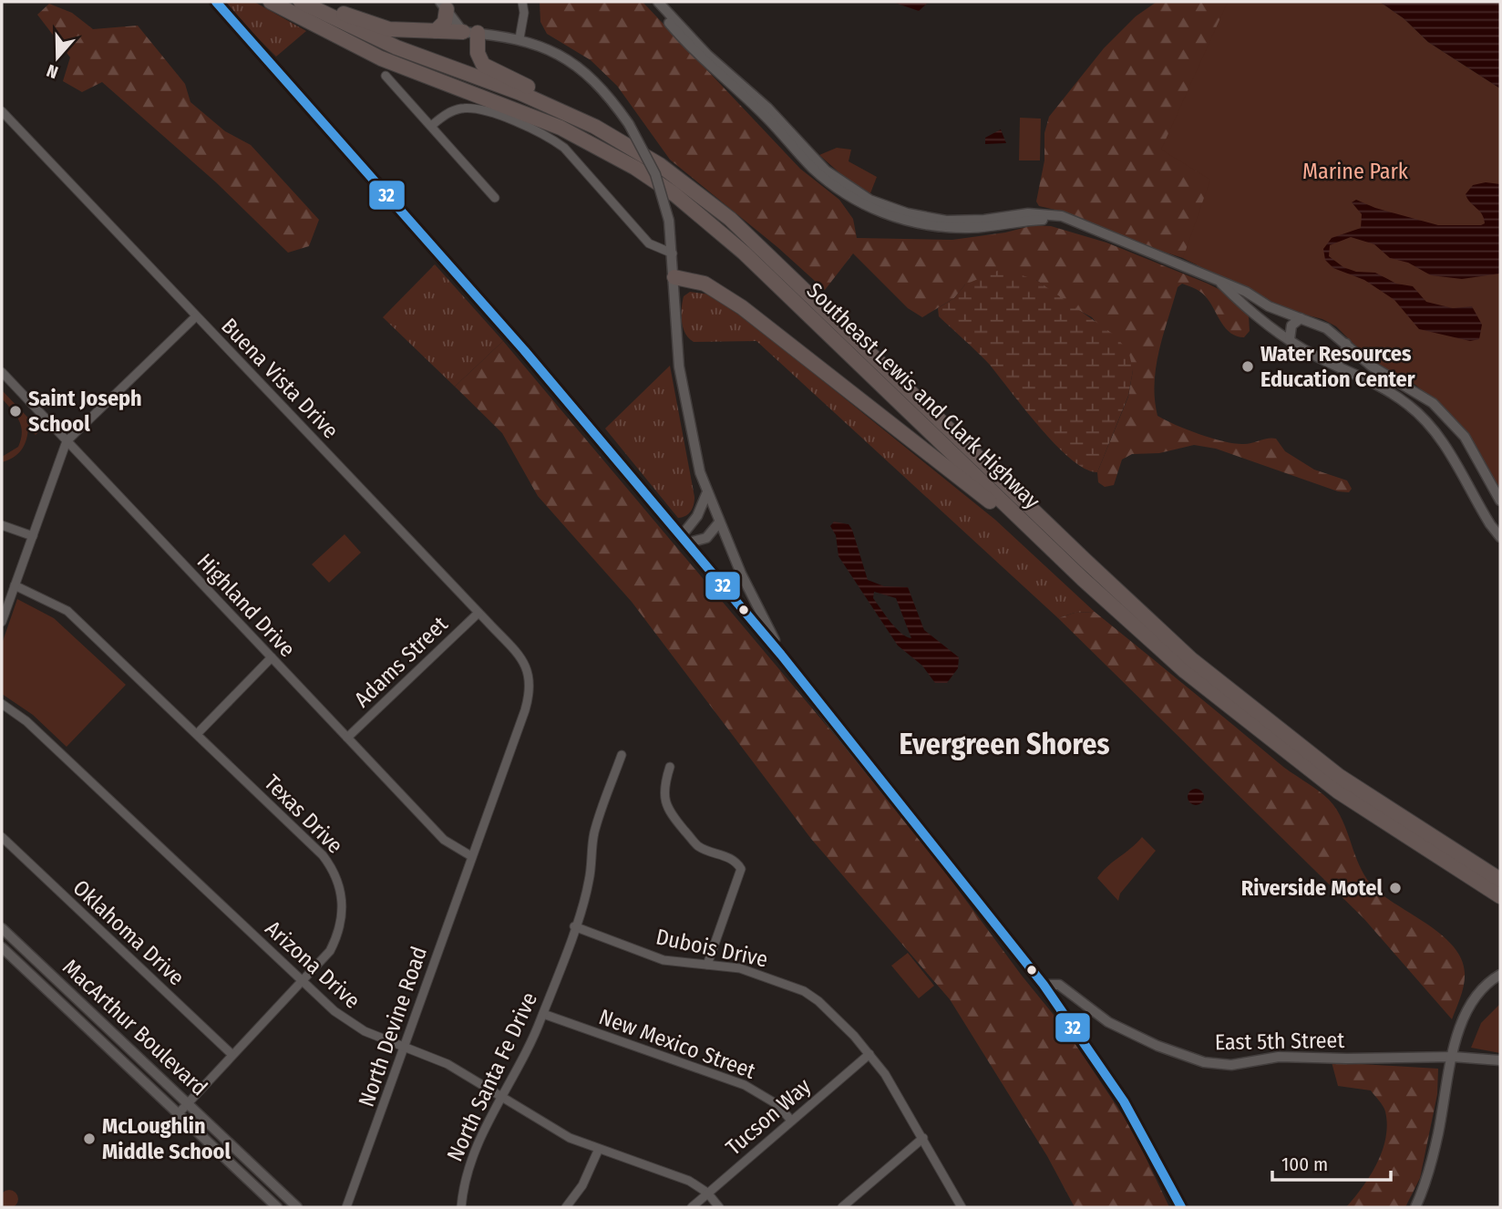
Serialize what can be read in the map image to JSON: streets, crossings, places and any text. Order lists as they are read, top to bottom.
{
  "streets": {
    "highway": ["Southeast Lewis and Clark Highway"],
    "street": [
      "Buena Vista Drive",
      "Highland Drive",
      "Adams Street",
      "Texas Drive",
      "Oklahoma Drive",
      "Dubois Drive",
      "Arizona Drive",
      "North Devine Road",
      "MacArthur Boulevard",
      "East 5th Street",
      "New Mexico Street",
      "North Santa Fe Drive",
      "Tucson Way"
    ]
  },
  "crossings": [
    ["Buena Vista Drive", "Adams Street"],
    ["Buena Vista Drive", "North Devine Road"],
    ["Highland Drive", "Adams Street"],
    ["Highland Drive", "North Devine Road"],
    ["Texas Drive", "Oklahoma Drive"],
    ["Texas Drive", "Arizona Drive"],
    ["Texas Drive", "MacArthur Boulevard"],
    ["Dubois Drive", "North Santa Fe Drive"],
    ["Dubois Drive", "Tucson Way"],
    ["Arizona Drive", "North Devine Road"],
    ["Arizona Drive", "North Santa Fe Drive"],
    ["Arizona Drive", "Tucson Way"],
    ["New Mexico Street", "North Santa Fe Drive"],
    ["New Mexico Street", "Tucson Way"]
  ],
  "districts": ["Evergreen Shores"],
  "parks": ["Marine Park"],
  "places": [
    "Water Resources Education Center",
    "Saint Joseph School",
    "Riverside Motel",
    "McLoughlin Middle School"
  ],
  "lines": ["transit line 32"],
  "scale_bar": "100 m",
  "north": "bottom"
}
